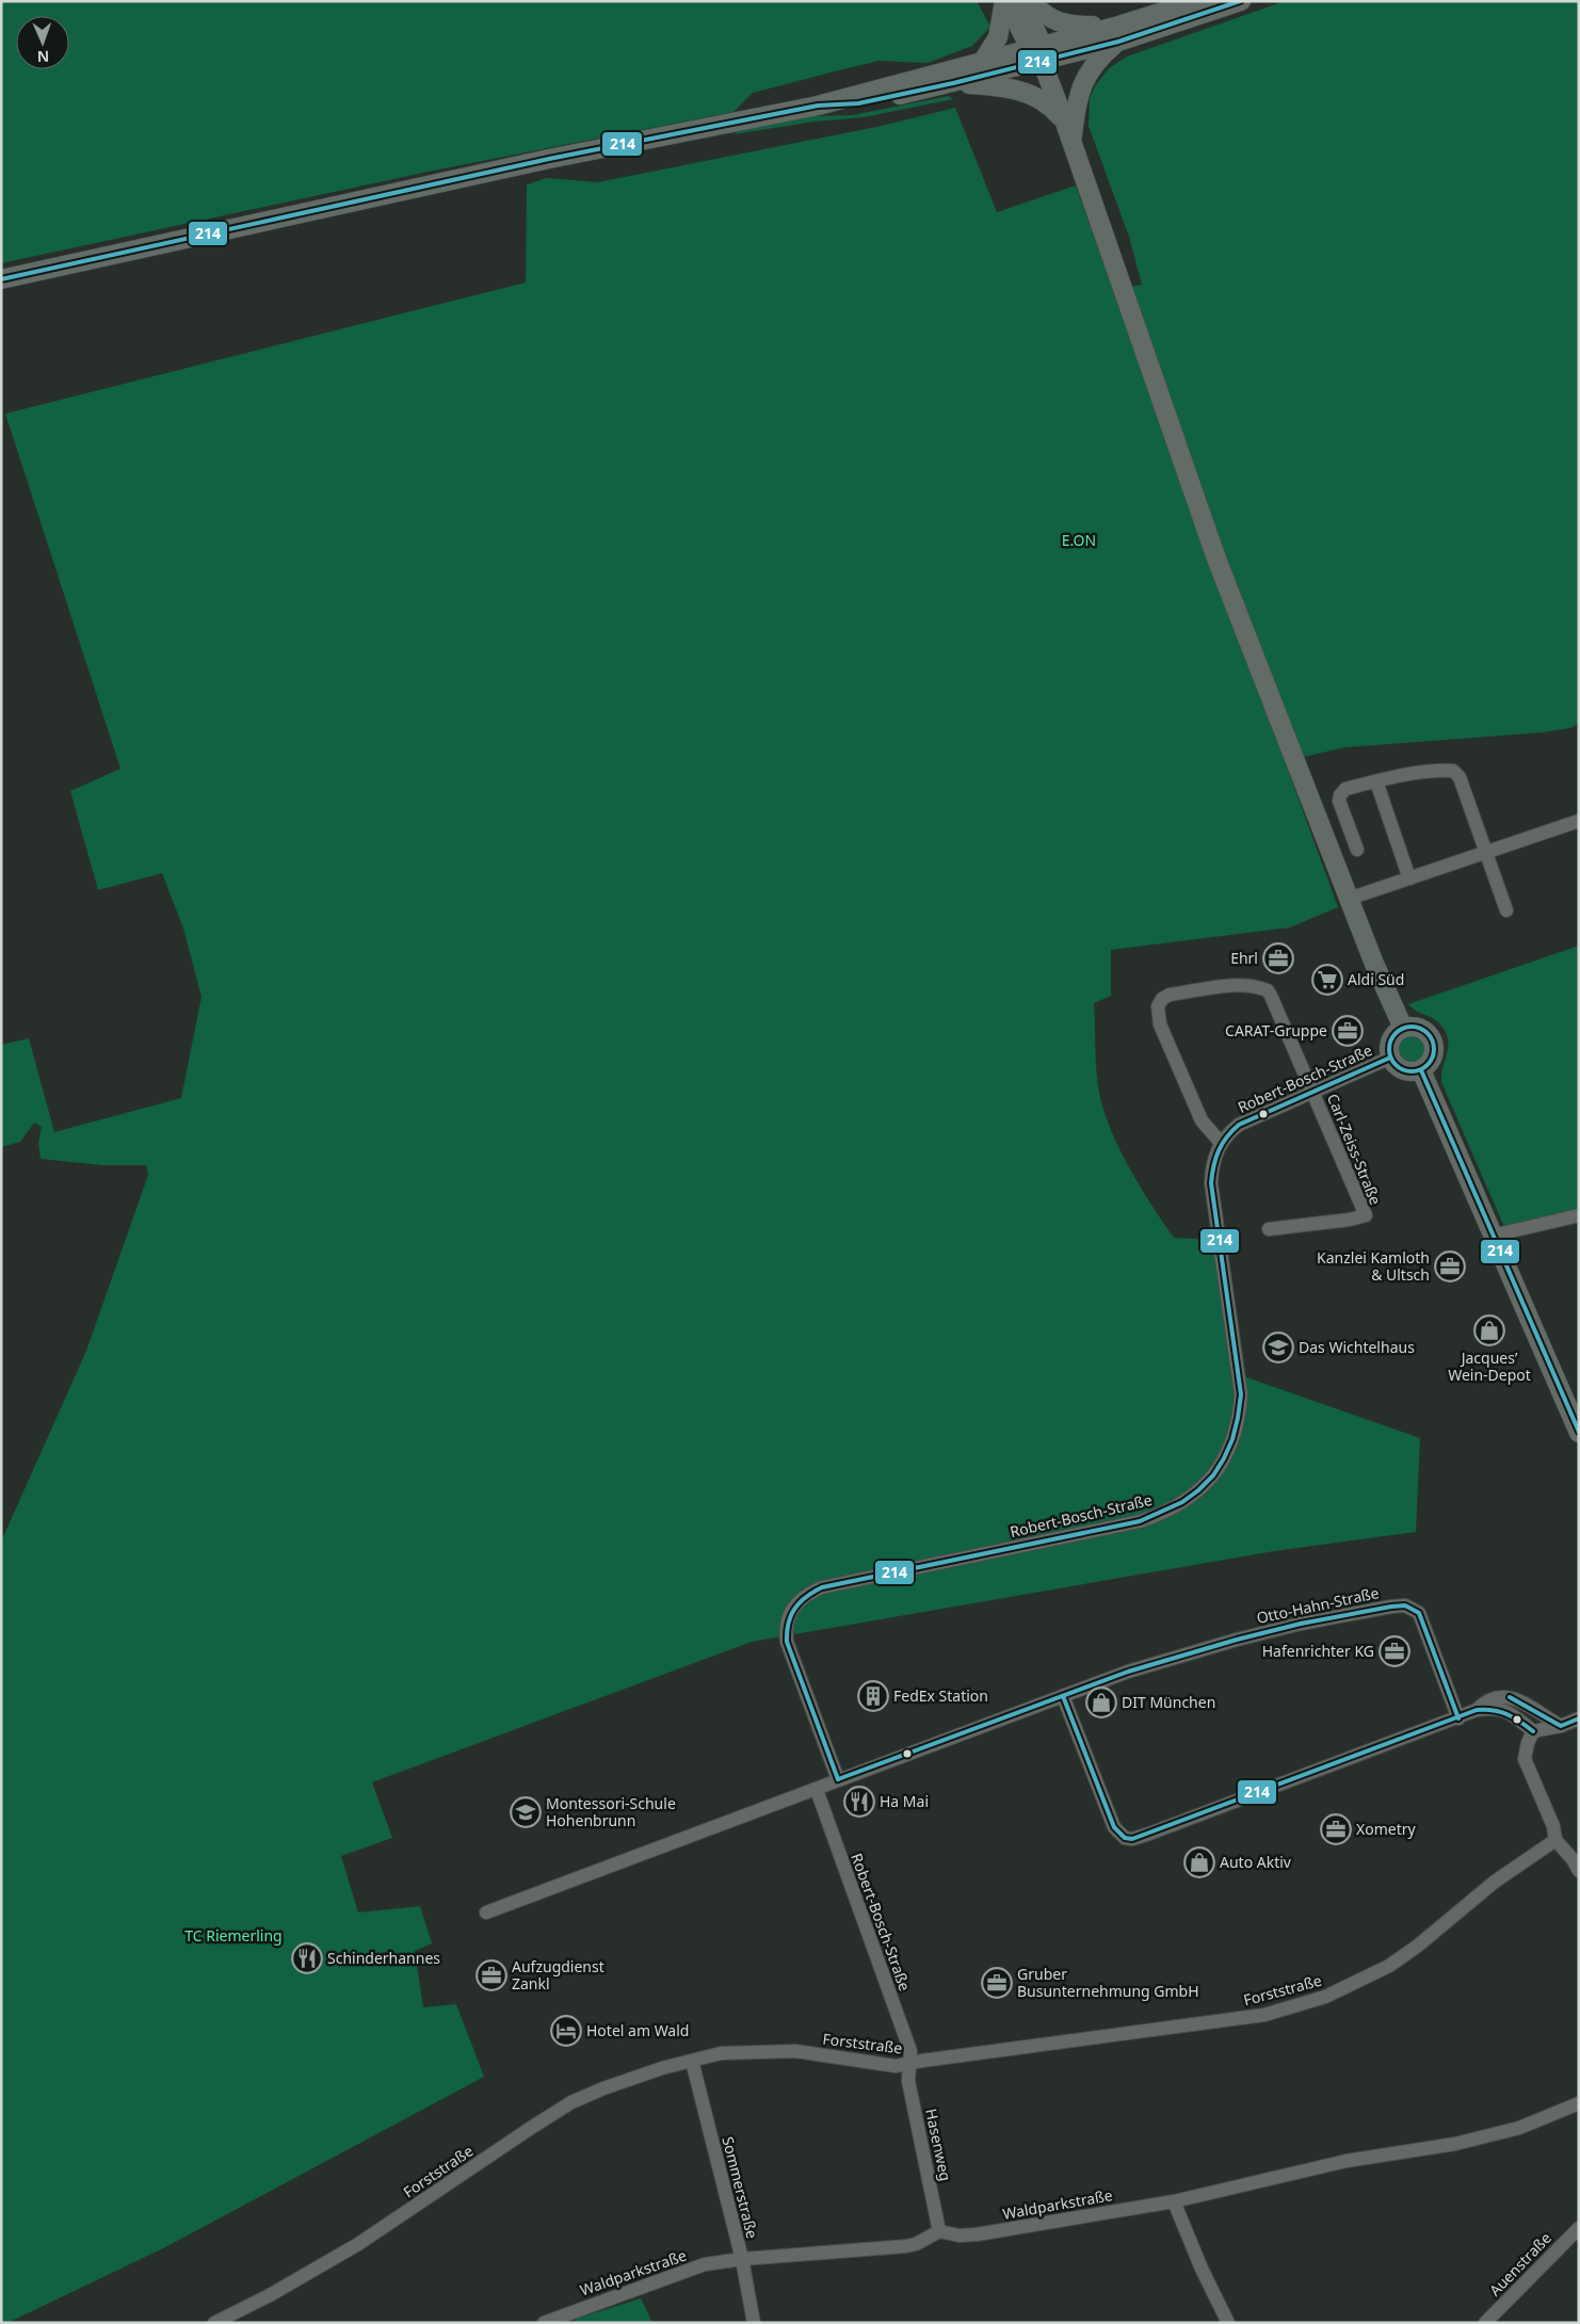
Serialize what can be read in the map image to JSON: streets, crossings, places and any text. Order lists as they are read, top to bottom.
{
  "streets": {
    "street": [
      "Robert-Bosch-Straße",
      "Carl-Zeiss-Straße",
      "Otto-Hahn-Straße",
      "Forststraße",
      "Hasenweg",
      "Sommerstraße",
      "Waldparkstraße",
      "Auenstraße"
    ]
  },
  "crossings": [
    ["Robert-Bosch-Straße", "Carl-Zeiss-Straße"],
    ["Robert-Bosch-Straße", "Otto-Hahn-Straße"],
    ["Robert-Bosch-Straße", "Forststraße"],
    ["Robert-Bosch-Straße", "Hasenweg"],
    ["Forststraße", "Hasenweg"],
    ["Forststraße", "Sommerstraße"],
    ["Hasenweg", "Waldparkstraße"],
    ["Sommerstraße", "Waldparkstraße"]
  ],
  "parks": ["E.ON", "TC Riemerling"],
  "places": {
    "office": [
      "Ehrl",
      "CARAT-Gruppe",
      "Kanzlei Kamloth & Ultsch",
      "Hafenrichter KG",
      "Xometry",
      "Aufzugdienst Zankl",
      "Gruber Busunternehmung GmbH"
    ],
    "supermarket": ["Aldi Süd"],
    "shop": ["Jacques’ Wein-Depot", "DIT München", "Auto Aktiv"],
    "school or university": ["Das Wichtelhaus", "Montessori-Schule Hohenbrunn"],
    "building": ["FedEx Station"],
    "restaurant": ["Ha Mai", "Schinderhannes"],
    "hotel": ["Hotel am Wald"]
  },
  "lines": ["transit line 214"],
  "north": "bottom"
}
